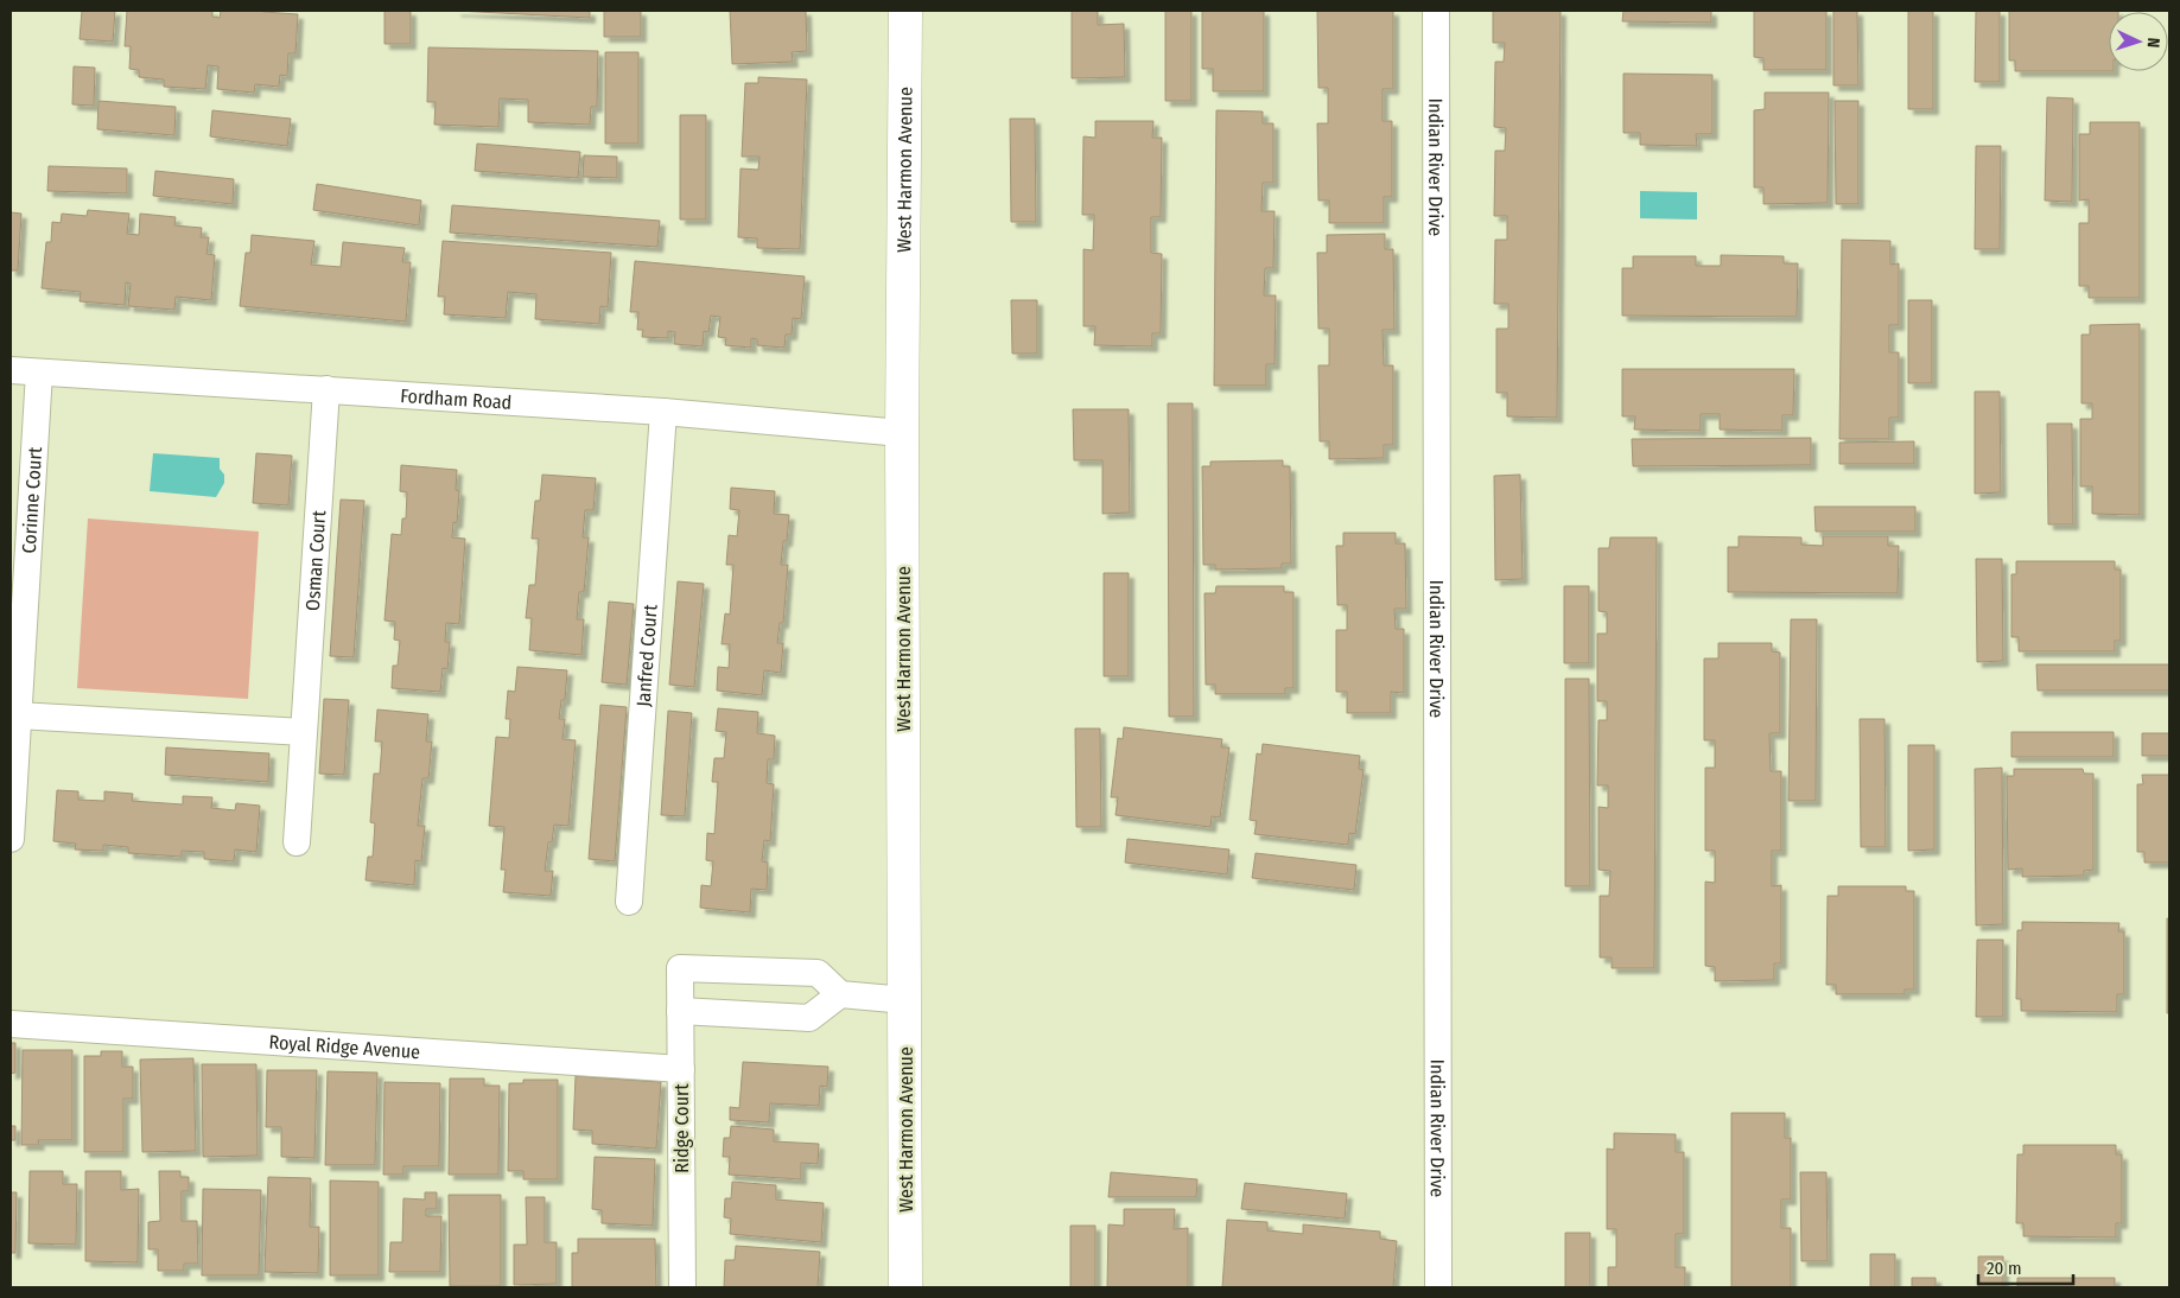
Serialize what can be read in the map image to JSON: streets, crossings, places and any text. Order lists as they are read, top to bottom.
{
  "streets": {
    "main road": ["West Harmon Avenue"],
    "street": [
      "Indian River Drive",
      "Fordham Road",
      "Corinne Court",
      "Osman Court",
      "Janfred Court",
      "Royal Ridge Avenue",
      "Ridge Court"
    ]
  },
  "crossings": [
    ["West Harmon Avenue", "Fordham Road"],
    ["Fordham Road", "Corinne Court"],
    ["Fordham Road", "Osman Court"],
    ["Fordham Road", "Janfred Court"],
    ["Royal Ridge Avenue", "Ridge Court"]
  ],
  "scale_bar": "20 m",
  "north": "right"
}
